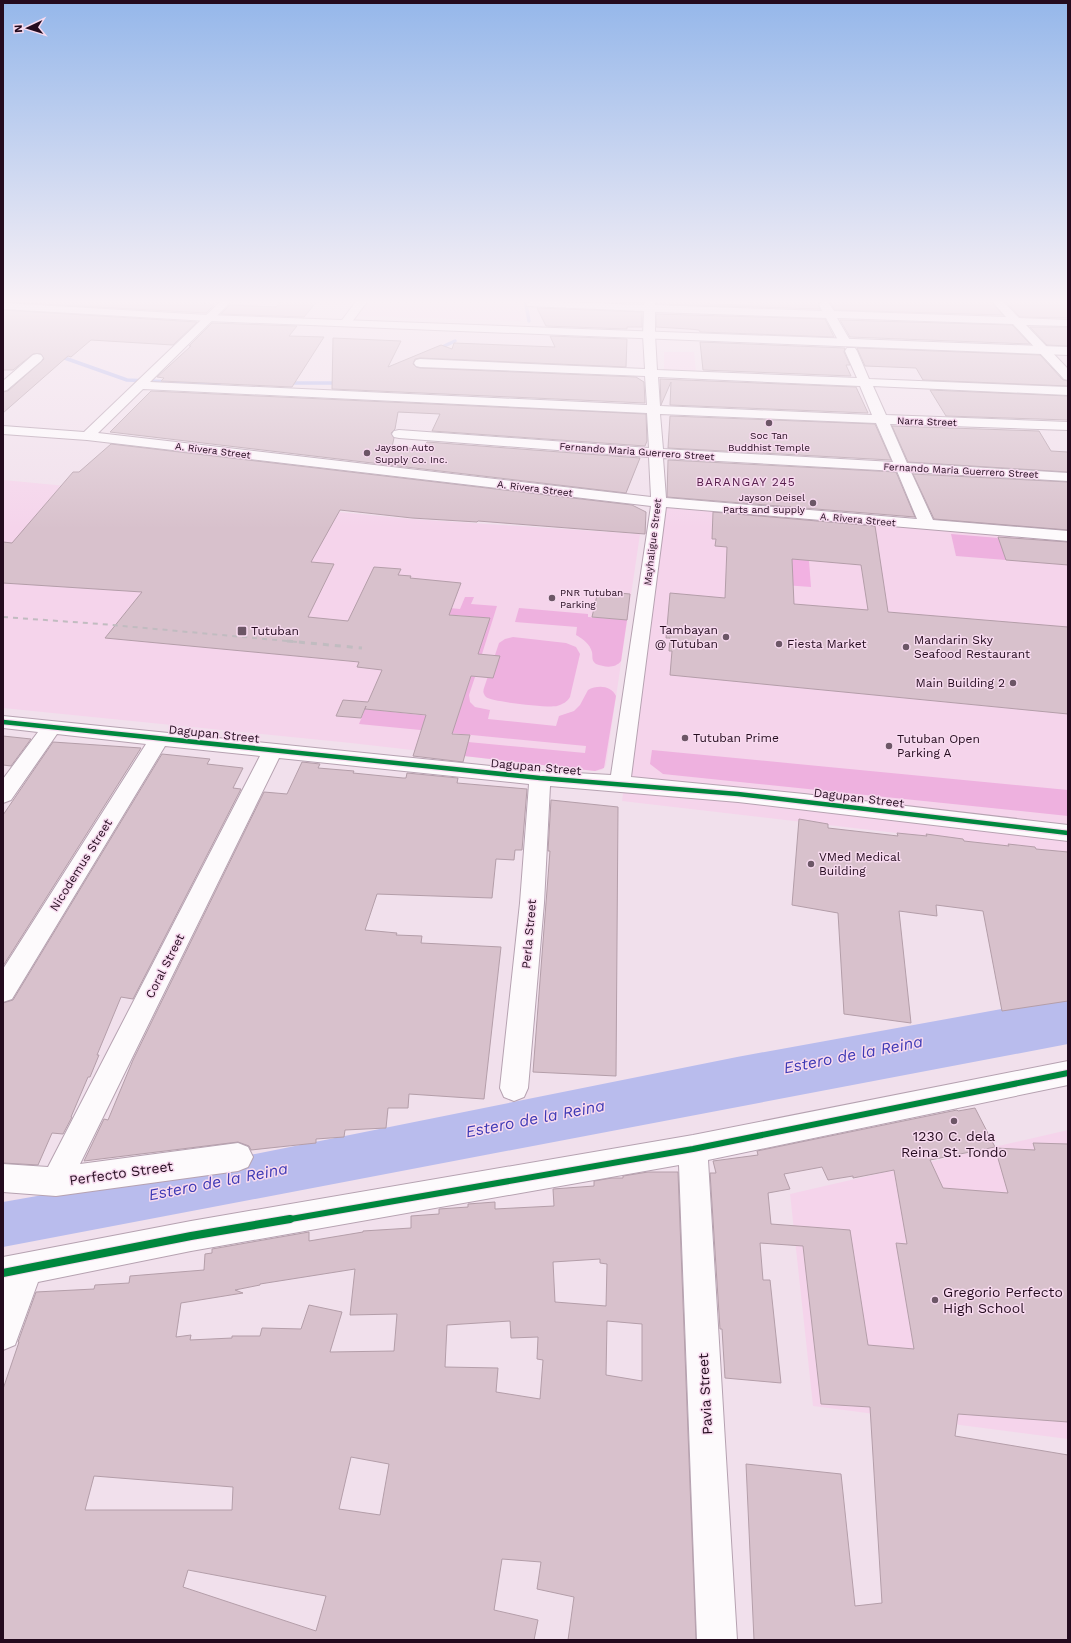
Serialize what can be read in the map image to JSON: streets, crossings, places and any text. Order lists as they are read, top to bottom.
{
  "streets": {
    "street": [
      "Narra Street",
      "A. Rivera Street",
      "Fernando Maria Guerrero Street",
      "Mayhaligue Street",
      "Dagupan Street",
      "Nicodemus Street",
      "Perla Street",
      "Coral Street",
      "Perfecto Street",
      "Pavia Street"
    ]
  },
  "crossings": [
    ["Narra Street", "Mayhaligue Street"],
    ["A. Rivera Street", "Mayhaligue Street"],
    ["Fernando Maria Guerrero Street", "Mayhaligue Street"],
    ["Mayhaligue Street", "Dagupan Street"],
    ["Dagupan Street", "Nicodemus Street"],
    ["Dagupan Street", "Perla Street"],
    ["Dagupan Street", "Coral Street"],
    ["Coral Street", "Perfecto Street"]
  ],
  "districts": ["BARANGAY 245"],
  "water": ["Estero de la Reina"],
  "places": {
    "other": [
      "Soc Tan Buddhist Temple",
      "Jayson Auto Supply Co. Inc.",
      "Jayson Deisel Parts and supply",
      "PNR Tutuban Parking",
      "Tambayan @ Tutuban",
      "Fiesta Market",
      "Mandarin Sky Seafood Restaurant",
      "Main Building 2",
      "Tutuban Prime",
      "Tutuban Open Parking A",
      "VMed Medical Building",
      "1230 C. dela Reina St. Tondo",
      "Gregorio Perfecto High School"
    ],
    "transit": ["Tutuban"]
  },
  "north": "left"
}
